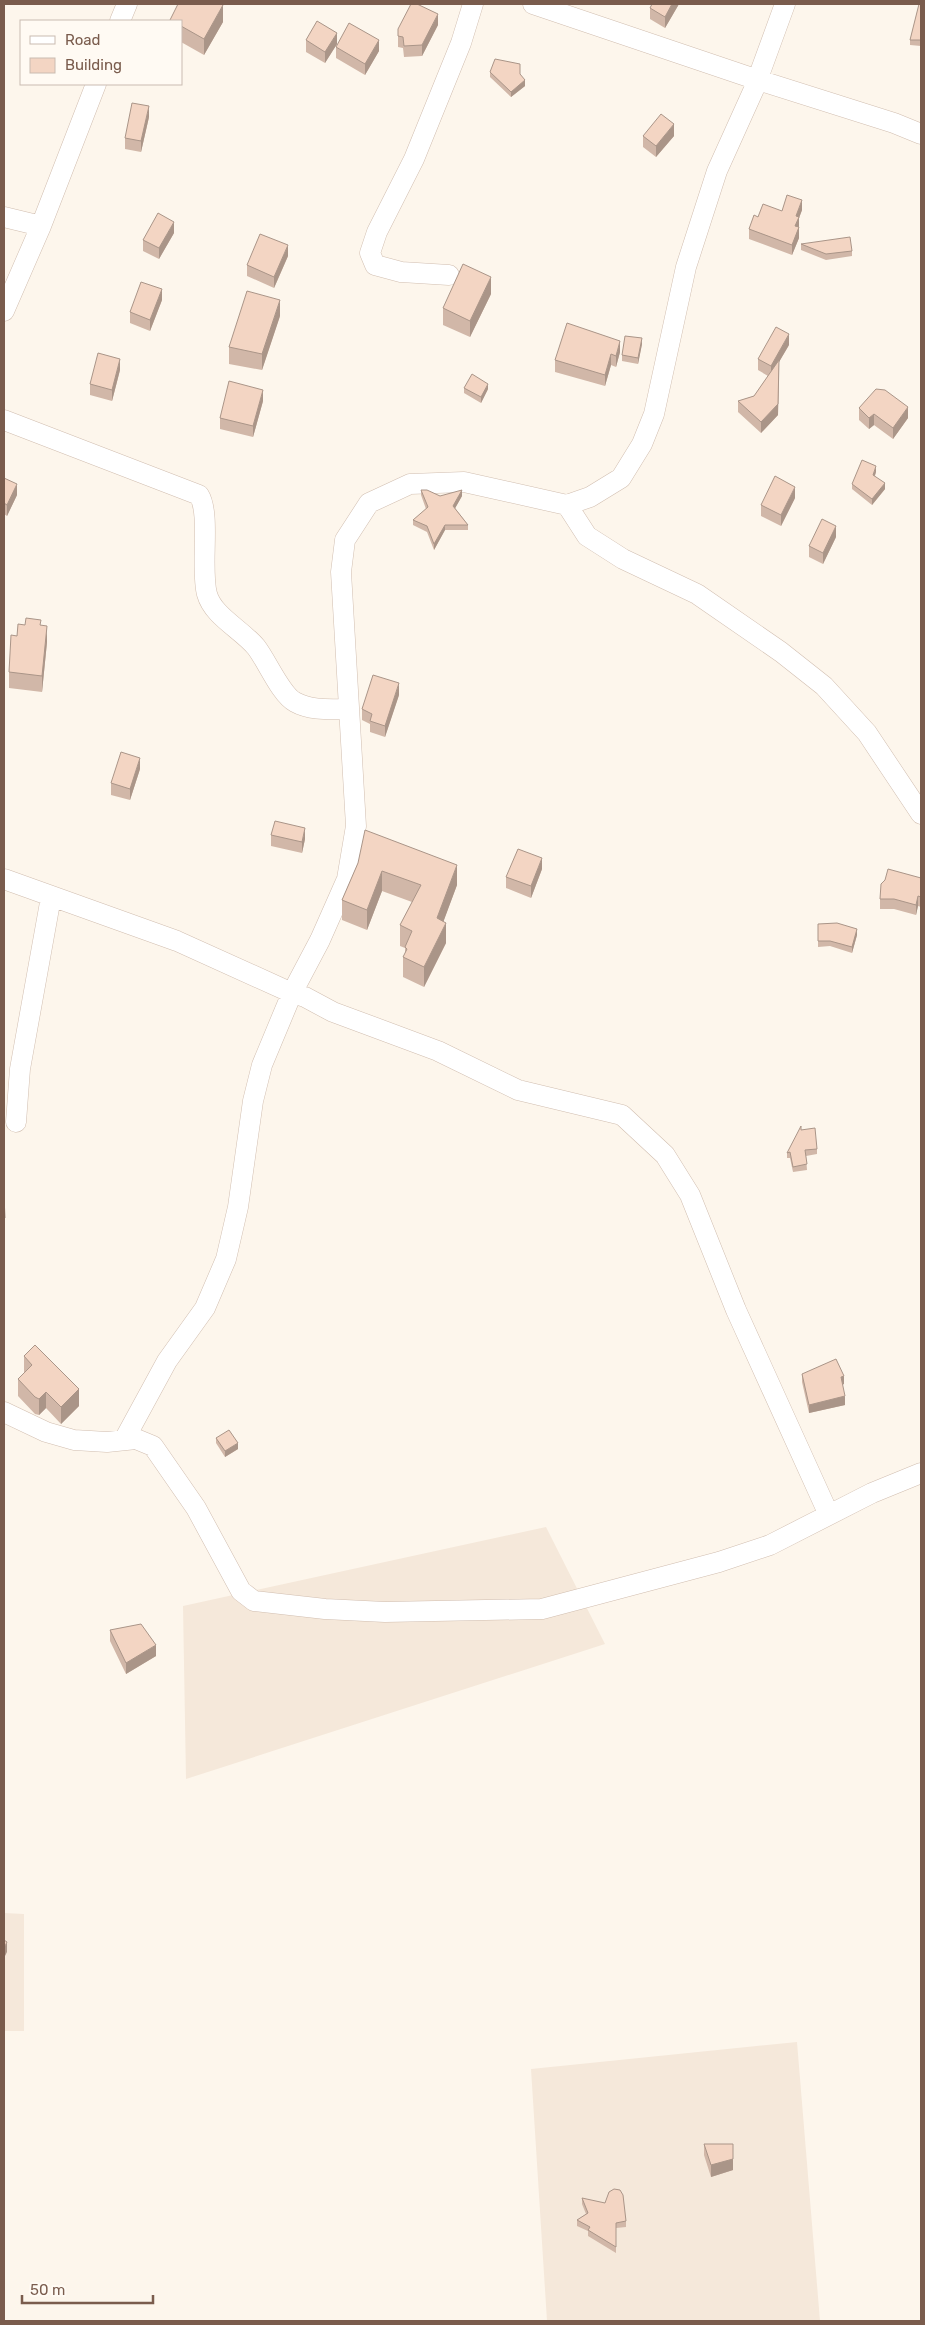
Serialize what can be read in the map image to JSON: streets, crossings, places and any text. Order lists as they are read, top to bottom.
{
  "legend": ["Road", "Building"],
  "scale_bar": "50 m"
}
